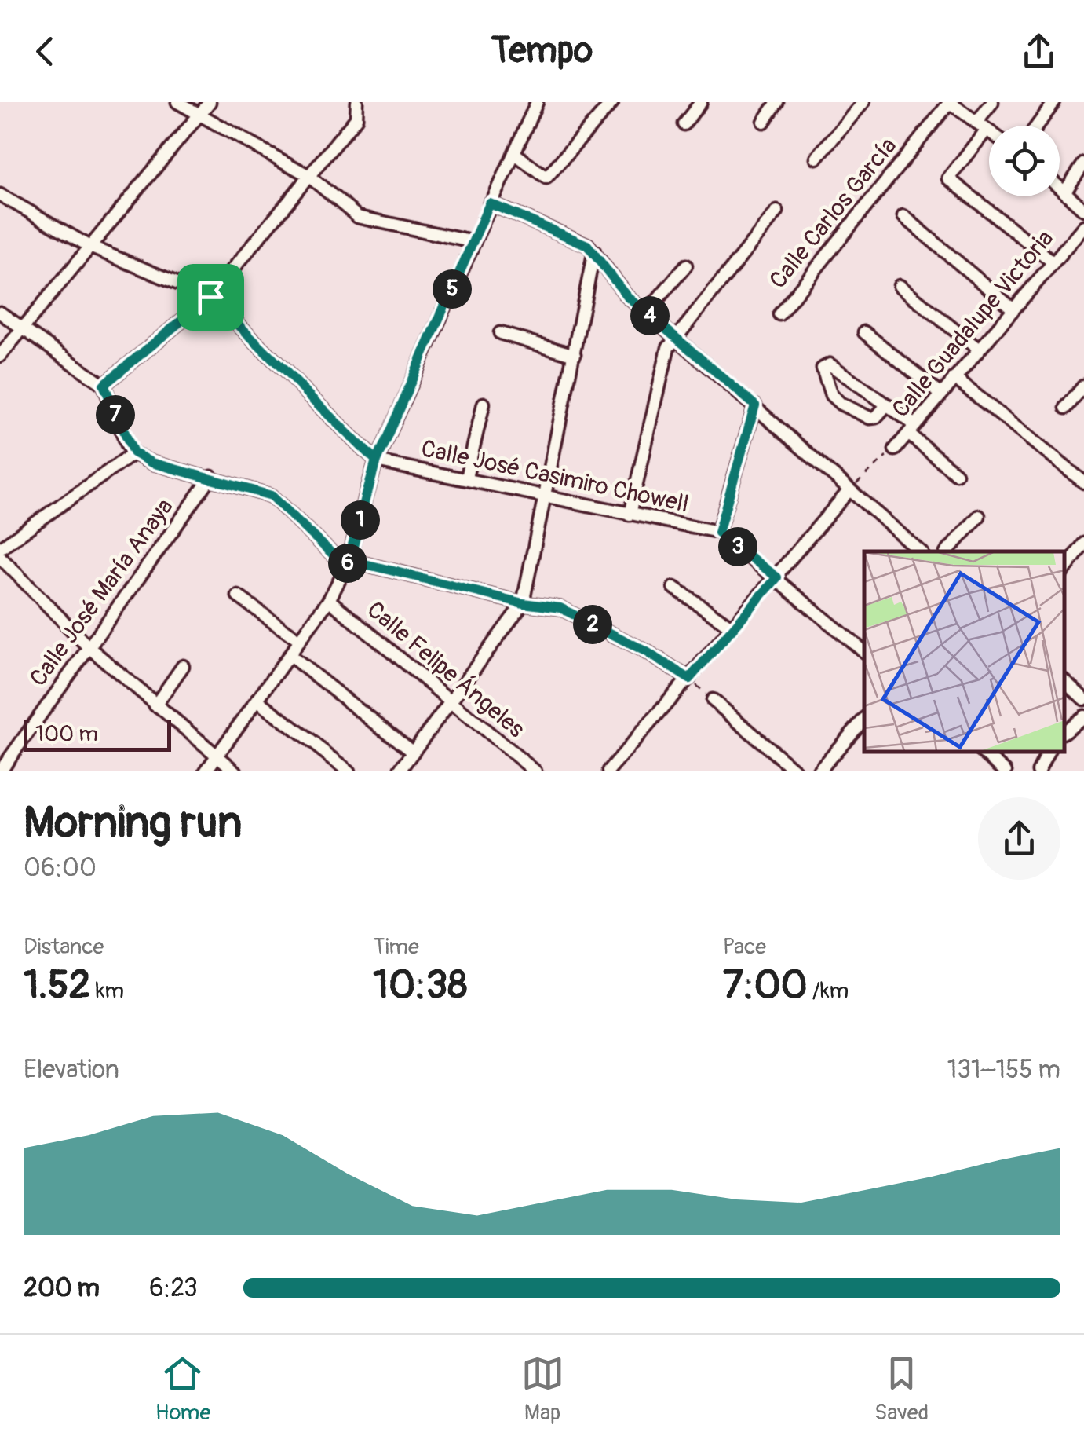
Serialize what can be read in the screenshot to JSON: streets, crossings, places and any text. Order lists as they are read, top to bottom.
{
  "streets": {
    "street": [
      "Calle Carlos García",
      "Calle Guadalupe Victoria",
      "Calle José Casimiro Chowell",
      "Calle José María Anaya",
      "Calle Felipe Ángeles"
    ]
  },
  "scale_bar": "100 m",
  "page": {
    "header": "Tempo",
    "pins": [
      "5",
      "4",
      "7",
      "1",
      "3",
      "6",
      "2"
    ],
    "scale": "100 m",
    "heading": ["Morning run", "06:00"],
    "stats": [
      ["Distance", "1.52 km"],
      ["Time", "10:38"],
      ["Pace", "7:00 /km"]
    ],
    "chart": ["Elevation", "131–155 m"],
    "list": [
      {
        "name": "200 m",
        "note": "6:23"
      }
    ],
    "tabs": ["Home", "Map", "Saved"]
  }
}
